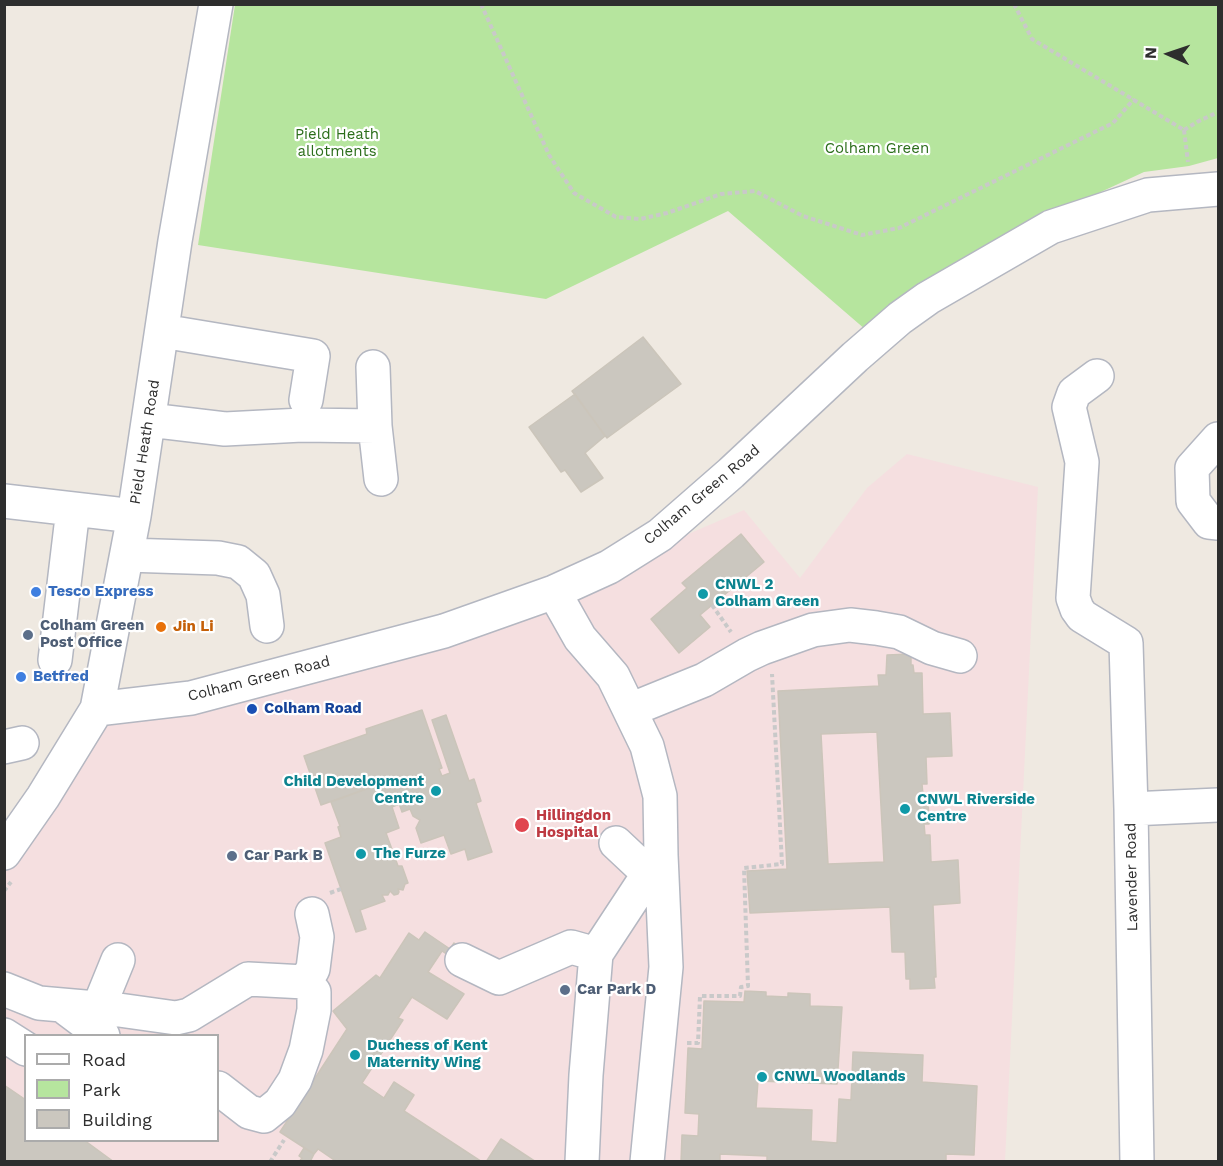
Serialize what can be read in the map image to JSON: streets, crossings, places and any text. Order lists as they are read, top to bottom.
{
  "streets": {
    "street": ["Pield Heath Road", "Colham Green Road", "Lavender Road"]
  },
  "crossings": [
    ["Pield Heath Road", "Colham Green Road"]
  ],
  "parks": ["Pield Heath allotments", "Colham Green"],
  "places": [
    "Tesco Express",
    "CNWL 2 Colham Green",
    "Jin Li",
    "Colham Green Post Office",
    "Betfred",
    "Colham Road",
    "Child Development Centre",
    "CNWL Riverside Centre",
    "Hillingdon Hospital",
    "The Furze",
    "Car Park B",
    "Car Park D",
    "Duchess of Kent Maternity Wing",
    "CNWL Woodlands"
  ],
  "legend": ["Road", "Park", "Building"],
  "north": "left"
}
